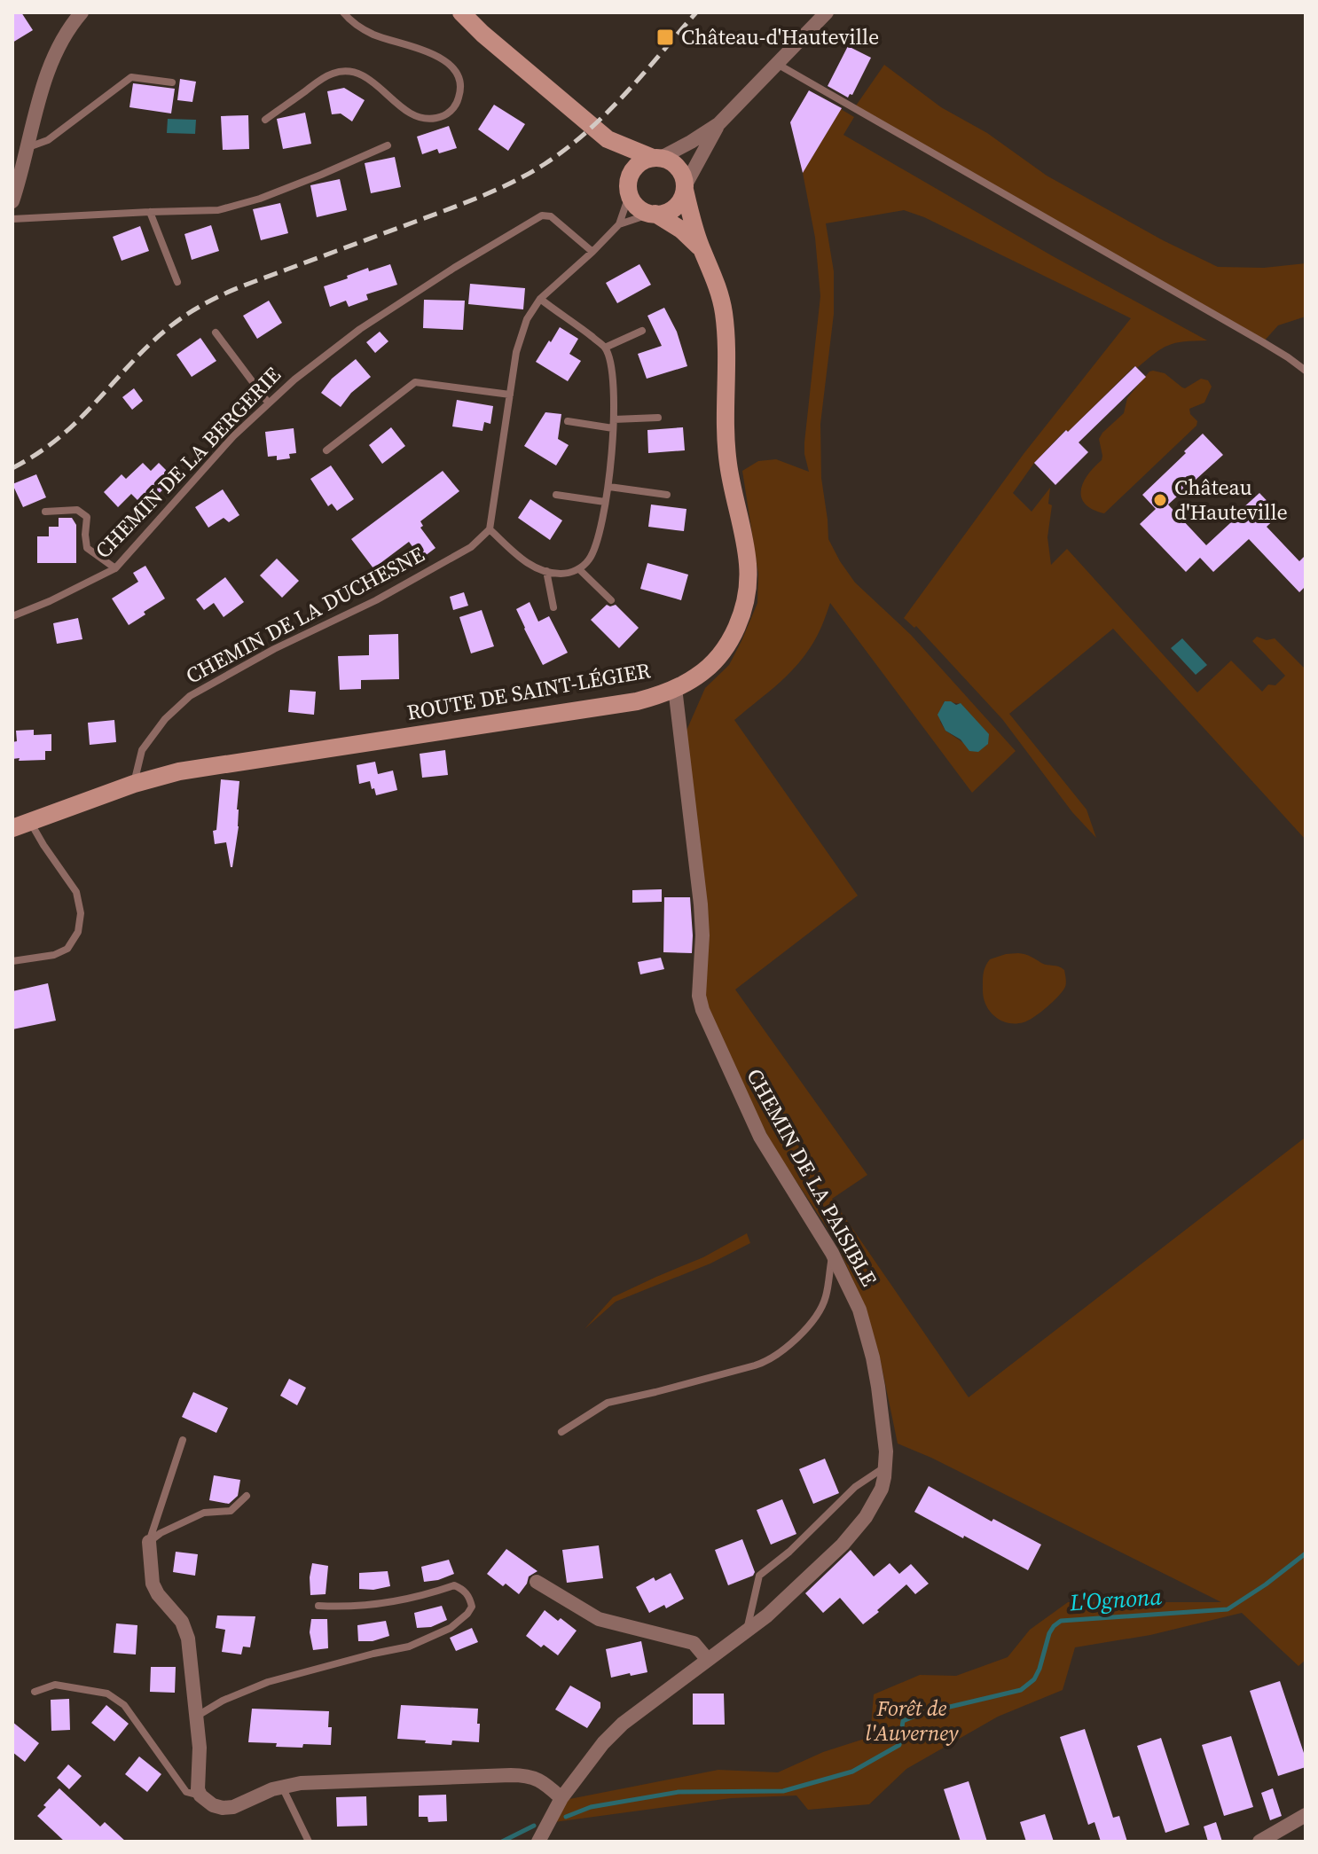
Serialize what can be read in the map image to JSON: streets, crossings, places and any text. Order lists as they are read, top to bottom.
{
  "streets": {
    "main road": ["ROUTE DE SAINT-LÉGIER"],
    "street": ["CHEMIN DE LA PAISIBLE"],
    "lane": ["CHEMIN DE LA BERGERIE", "CHEMIN DE LA DUCHESNE"]
  },
  "crossings": [
    ["CHEMIN DE LA DUCHESNE", "ROUTE DE SAINT-LÉGIER"],
    ["ROUTE DE SAINT-LÉGIER", "CHEMIN DE LA PAISIBLE"]
  ],
  "water": ["L'Ognona"],
  "parks": ["Forêt de l'Auverney"],
  "places": {
    "transit": ["Château-d'Hauteville"],
    "other": ["Château d'Hauteville"]
  }
}
